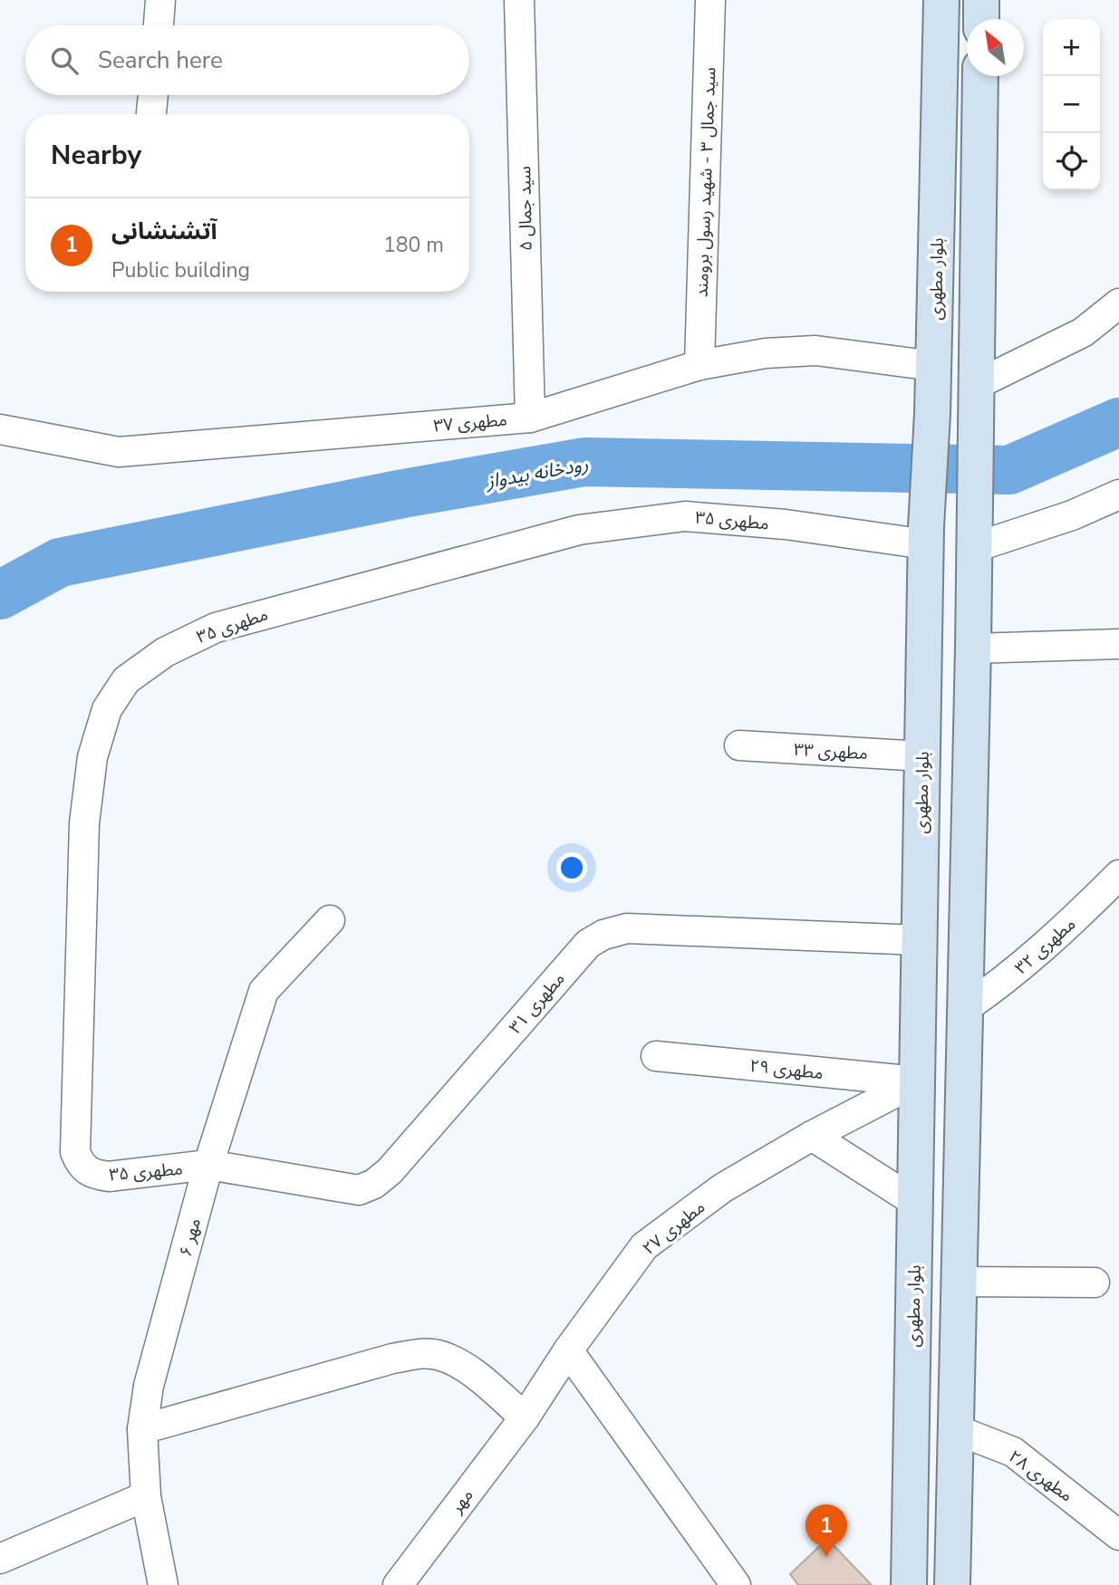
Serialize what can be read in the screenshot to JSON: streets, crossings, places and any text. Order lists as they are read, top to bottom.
{
  "streets": {
    "main road": ["بلوار مطهری"],
    "street": [
      "سید جمال ۳ - شهید رسول برومند",
      "سید جمال ۵",
      "مطهری ۳۷",
      "مطهری ۳۵",
      "مطهری ۳۳",
      "مطهری ۳۲",
      "مطهری ۳۱",
      "مطهری ۲۹",
      "مطهری ۲۷",
      "مهر ۶",
      "مطهری ۲۸",
      "مهر"
    ]
  },
  "crossings": [
    ["سید جمال ۳ - شهید رسول برومند", "مطهری ۳۷"],
    ["سید جمال ۵", "مطهری ۳۷"],
    ["بلوار مطهری", "مطهری ۳۷"],
    ["بلوار مطهری", "مطهری ۳۵"],
    ["بلوار مطهری", "مطهری ۳۳"],
    ["بلوار مطهری", "مطهری ۳۱"],
    ["بلوار مطهری", "مطهری ۲۹"],
    ["بلوار مطهری", "مطهری ۲۷"],
    ["مطهری ۳۵", "مطهری ۳۱"],
    ["مطهری ۳۵", "مهر ۶"],
    ["مطهری ۳۱", "مهر ۶"],
    ["مطهری ۲۹", "مطهری ۲۷"],
    ["مطهری ۲۷", "مهر"]
  ],
  "water": ["رودخانه بیدواز"],
  "north": "top left",
  "page": {
    "map_buttons": ["+", "−"],
    "search": "Search here",
    "heading": "Nearby",
    "list": [
      {
        "mark": "1",
        "name": "آتشنشانی",
        "note": "Public building",
        "value": "180 m"
      }
    ],
    "pins": "1"
  }
}
